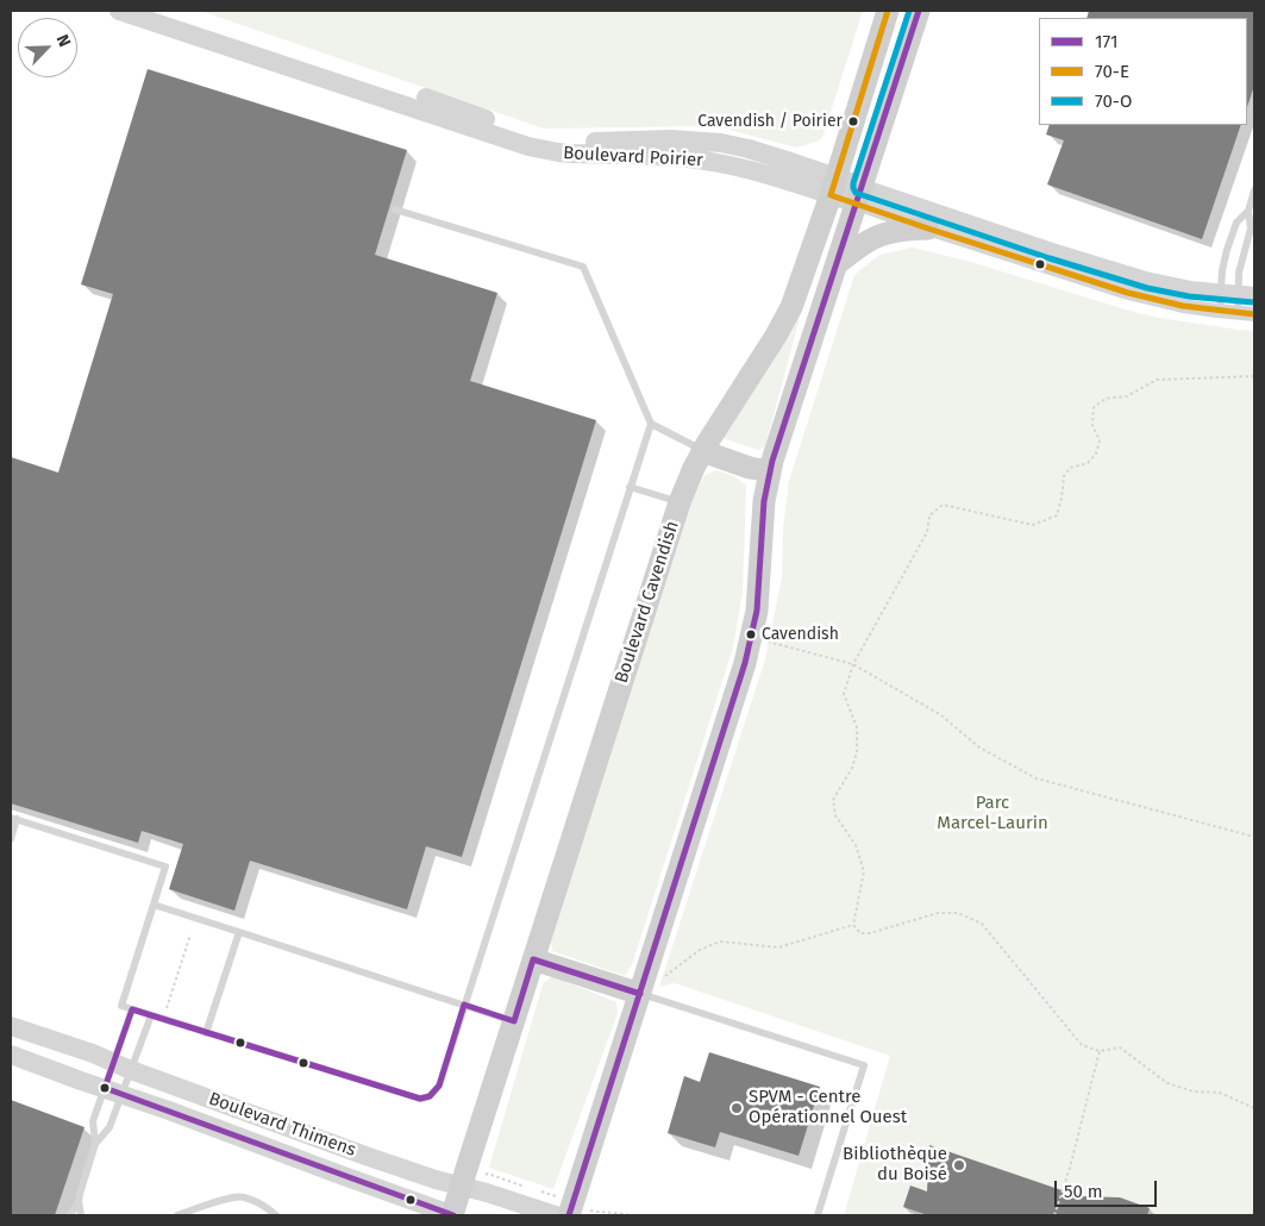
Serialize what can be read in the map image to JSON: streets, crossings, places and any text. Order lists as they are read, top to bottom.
{
  "streets": {
    "main road": ["Boulevard Cavendish"],
    "street": ["Boulevard Poirier", "Boulevard Thimens"]
  },
  "crossings": [
    ["Boulevard Poirier", "Boulevard Cavendish"],
    ["Boulevard Cavendish", "Boulevard Thimens"]
  ],
  "parks": ["Parc Marcel-Laurin"],
  "places": [
    "Cavendish / Poirier",
    "Cavendish",
    "SPVM - Centre Opérationnel Ouest",
    "Bibliothèque du Boisé"
  ],
  "lines": ["transit line 171", "transit line 70-E", "transit line 70-O"],
  "legend": ["171", "70-E", "70-O"],
  "scale_bar": "50 m",
  "north": "top right"
}
